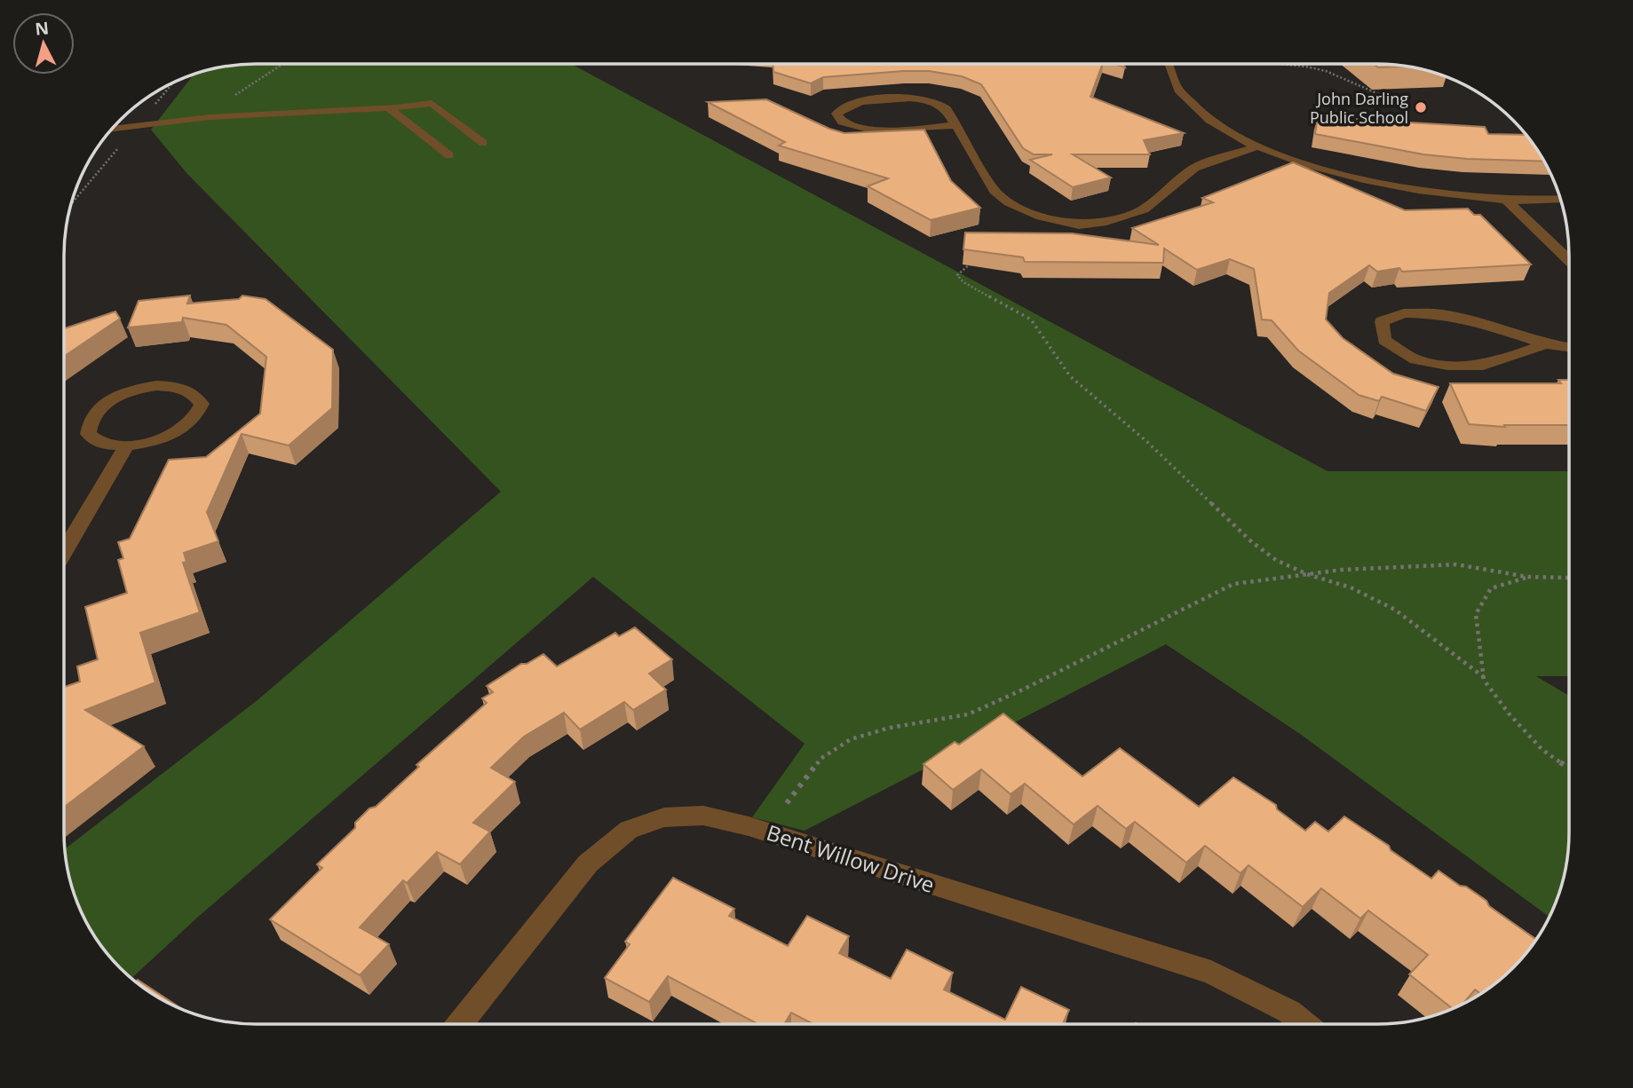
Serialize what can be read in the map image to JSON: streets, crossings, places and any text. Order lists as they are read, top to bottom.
{
  "streets": {
    "street": ["Bent Willow Drive"]
  },
  "places": ["John Darling Public School"],
  "north": "top"
}
